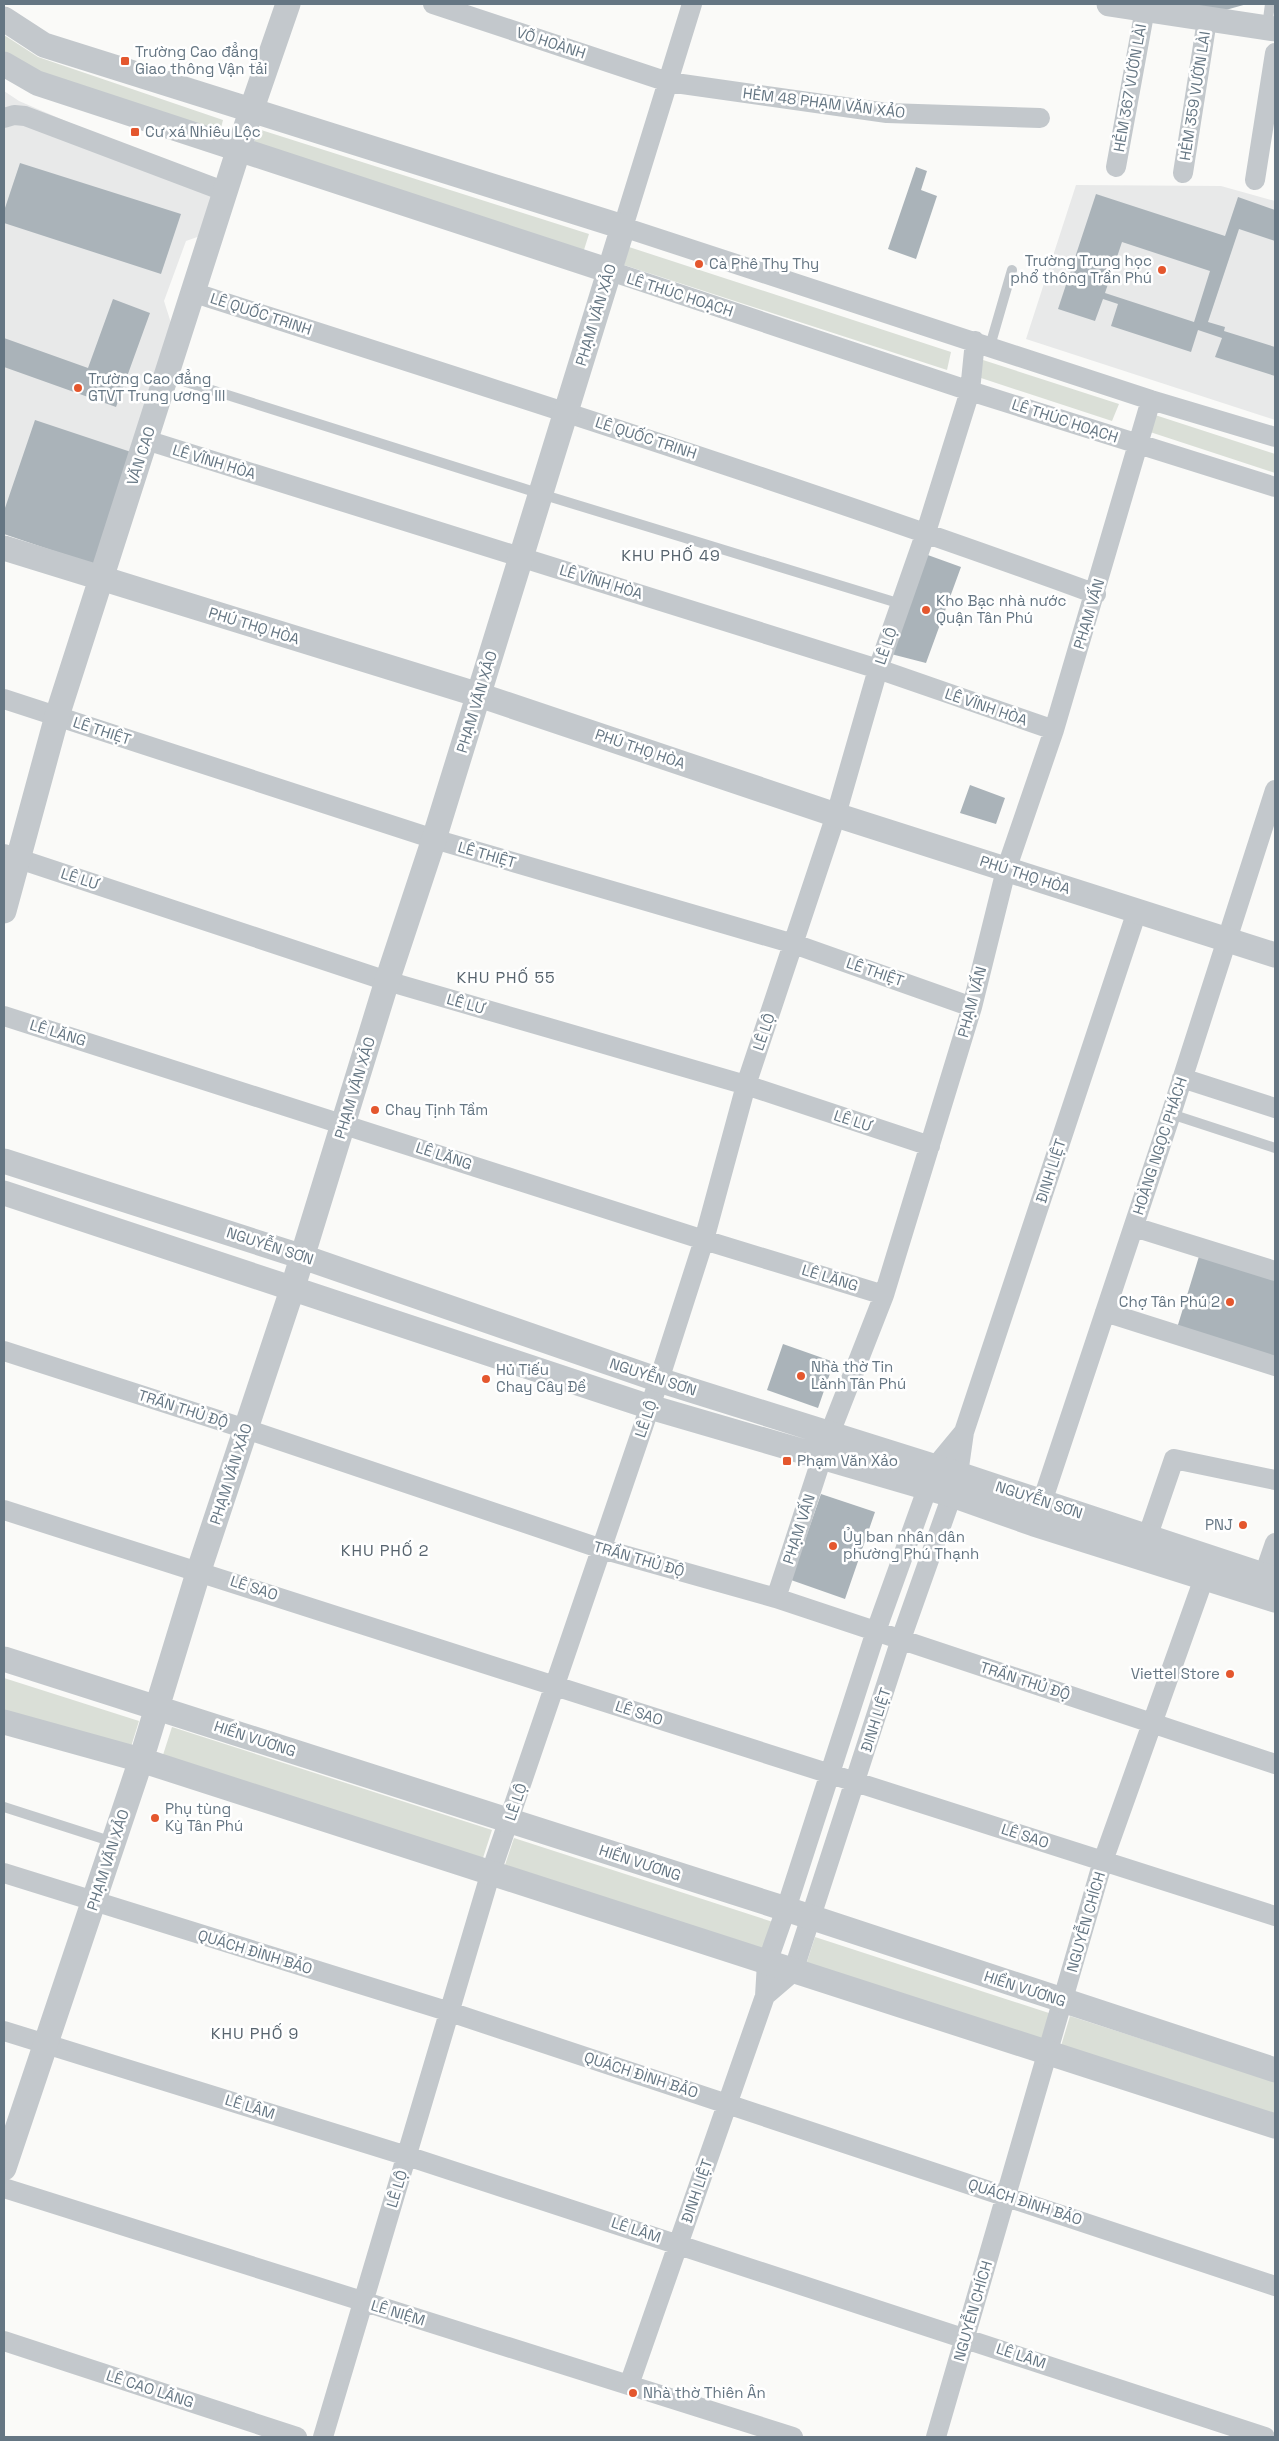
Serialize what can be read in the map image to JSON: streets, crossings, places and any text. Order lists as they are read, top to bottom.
{
  "streets": {
    "street": [
      "VÕ HOÀNH",
      "HẺM 367 VƯỜN LÀI",
      "HẺM 359 VƯỜN LÀI",
      "HẺM 48 PHẠM VĂN XẢO",
      "LÊ THÚC HOẠCH",
      "LÊ QUỐC TRINH",
      "PHẠM VĂN XẢO",
      "VĂN CAO",
      "LÊ VĨNH HÒA",
      "PHẠM VẤN",
      "PHÚ THỌ HÒA",
      "LÊ LỘ",
      "LÊ THIỆT",
      "LÊ LƯ",
      "LÊ LĂNG",
      "HOÀNG NGỌC PHÁCH",
      "ĐINH LIỆT",
      "NGUYỄN SƠN",
      "TRẦN THỦ ĐỘ",
      "LÊ SAO",
      "HIỀN VƯƠNG",
      "NGUYỄN CHÍCH",
      "QUÁCH ĐÌNH BẢO",
      "LÊ LÂM",
      "LÊ NIỆM",
      "LÊ CAO LÃNG"
    ]
  },
  "crossings": [
    ["VÕ HOÀNH", "HẺM 48 PHẠM VĂN XẢO"],
    ["VÕ HOÀNH", "PHẠM VĂN XẢO"],
    ["HẺM 48 PHẠM VĂN XẢO", "PHẠM VĂN XẢO"],
    ["LÊ THÚC HOẠCH", "PHẠM VĂN XẢO"],
    ["LÊ THÚC HOẠCH", "VĂN CAO"],
    ["LÊ THÚC HOẠCH", "PHẠM VẤN"],
    ["LÊ THÚC HOẠCH", "LÊ LỘ"],
    ["LÊ QUỐC TRINH", "PHẠM VĂN XẢO"],
    ["LÊ QUỐC TRINH", "VĂN CAO"],
    ["LÊ QUỐC TRINH", "PHẠM VẤN"],
    ["LÊ QUỐC TRINH", "LÊ LỘ"],
    ["PHẠM VĂN XẢO", "LÊ VĨNH HÒA"],
    ["PHẠM VĂN XẢO", "PHÚ THỌ HÒA"],
    ["PHẠM VĂN XẢO", "LÊ THIỆT"],
    ["PHẠM VĂN XẢO", "LÊ LƯ"],
    ["PHẠM VĂN XẢO", "LÊ LĂNG"],
    ["PHẠM VĂN XẢO", "NGUYỄN SƠN"],
    ["PHẠM VĂN XẢO", "TRẦN THỦ ĐỘ"],
    ["PHẠM VĂN XẢO", "LÊ SAO"],
    ["PHẠM VĂN XẢO", "HIỀN VƯƠNG"],
    ["PHẠM VĂN XẢO", "QUÁCH ĐÌNH BẢO"],
    ["PHẠM VĂN XẢO", "LÊ LÂM"],
    ["VĂN CAO", "LÊ VĨNH HÒA"],
    ["VĂN CAO", "PHÚ THỌ HÒA"],
    ["VĂN CAO", "LÊ THIỆT"],
    ["VĂN CAO", "LÊ LƯ"],
    ["LÊ VĨNH HÒA", "PHẠM VẤN"],
    ["LÊ VĨNH HÒA", "LÊ LỘ"],
    ["PHẠM VẤN", "PHÚ THỌ HÒA"],
    ["PHẠM VẤN", "LÊ THIỆT"],
    ["PHẠM VẤN", "LÊ LƯ"],
    ["PHẠM VẤN", "LÊ LĂNG"],
    ["PHẠM VẤN", "NGUYỄN SƠN"],
    ["PHẠM VẤN", "TRẦN THỦ ĐỘ"],
    ["PHÚ THỌ HÒA", "LÊ LỘ"],
    ["PHÚ THỌ HÒA", "HOÀNG NGỌC PHÁCH"],
    ["PHÚ THỌ HÒA", "ĐINH LIỆT"],
    ["LÊ LỘ", "LÊ THIỆT"],
    ["LÊ LỘ", "LÊ LƯ"],
    ["LÊ LỘ", "LÊ LĂNG"],
    ["LÊ LỘ", "NGUYỄN SƠN"],
    ["LÊ LỘ", "TRẦN THỦ ĐỘ"],
    ["LÊ LỘ", "LÊ SAO"],
    ["LÊ LỘ", "HIỀN VƯƠNG"],
    ["LÊ LỘ", "QUÁCH ĐÌNH BẢO"],
    ["LÊ LỘ", "LÊ LÂM"],
    ["LÊ LỘ", "LÊ NIỆM"],
    ["HOÀNG NGỌC PHÁCH", "NGUYỄN SƠN"],
    ["ĐINH LIỆT", "NGUYỄN SƠN"],
    ["ĐINH LIỆT", "TRẦN THỦ ĐỘ"],
    ["ĐINH LIỆT", "LÊ SAO"],
    ["ĐINH LIỆT", "HIỀN VƯƠNG"],
    ["ĐINH LIỆT", "QUÁCH ĐÌNH BẢO"],
    ["ĐINH LIỆT", "LÊ LÂM"],
    ["ĐINH LIỆT", "LÊ NIỆM"],
    ["NGUYỄN SƠN", "NGUYỄN CHÍCH"],
    ["TRẦN THỦ ĐỘ", "NGUYỄN CHÍCH"],
    ["LÊ SAO", "NGUYỄN CHÍCH"],
    ["HIỀN VƯƠNG", "NGUYỄN CHÍCH"],
    ["NGUYỄN CHÍCH", "QUÁCH ĐÌNH BẢO"],
    ["NGUYỄN CHÍCH", "LÊ LÂM"]
  ],
  "districts": [
    "KHU PHỐ 49",
    "KHU PHỐ 55",
    "KHU PHỐ 2",
    "KHU PHỐ 9"
  ],
  "places": {
    "transit": ["Trường Cao đẳng Giao thông Vận tải", "Cư xá Nhiêu Lộc", "Phạm Văn Xảo"],
    "other": [
      "Cà Phê Thy Thy",
      "Trường Trung học phổ thông Trần Phú",
      "Trường Cao đẳng GTVT Trung ương III",
      "Kho Bạc nhà nước Quận Tân Phú",
      "Chay Tịnh Tầm",
      "Chợ Tân Phú 2",
      "Nhà thờ Tin Lành Tân Phú",
      "Hủ Tiếu Chay Cây Đề",
      "PNJ",
      "Ủy ban nhân dân phường Phú Thạnh",
      "Viettel Store",
      "Phụ tùng Kỳ Tân Phú",
      "Nhà thờ Thiên Ân"
    ]
  }
}
